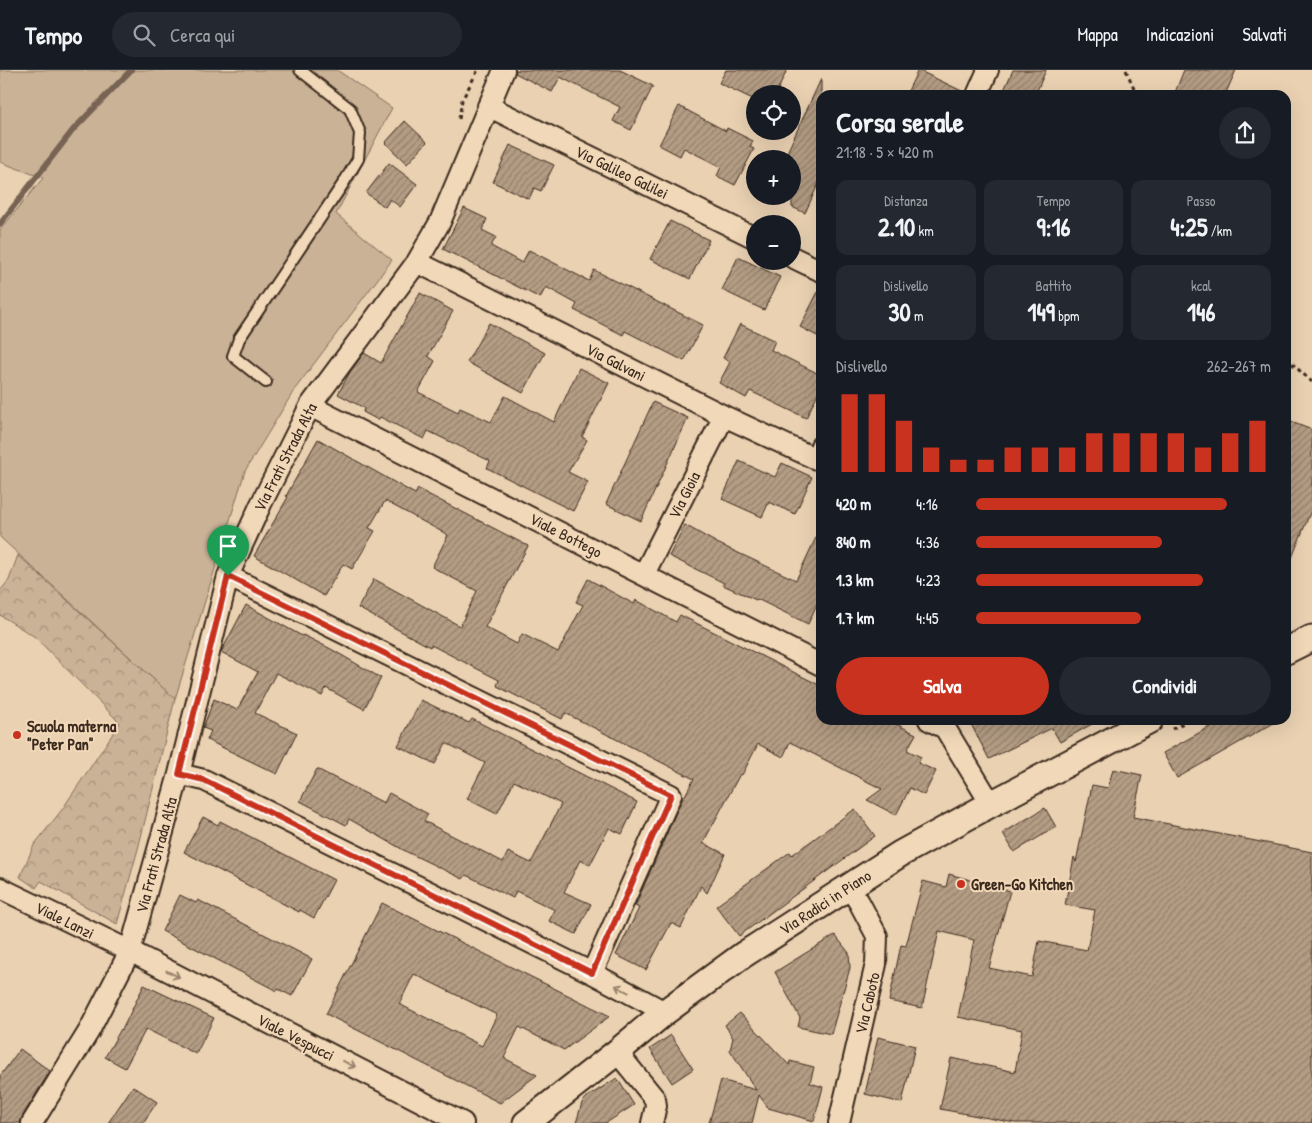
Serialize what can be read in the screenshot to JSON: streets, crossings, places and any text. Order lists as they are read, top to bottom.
{
  "streets": {
    "street": [
      "Via Galileo Galilei",
      "Via Galvani",
      "Via Frati Strada Alta",
      "Via Gioia",
      "Viale Bottego",
      "Via Radici in Piano",
      "Viale Lanzi",
      "Via Caboto",
      "Viale Vespucci"
    ]
  },
  "crossings": [
    ["Via Galileo Galilei", "Via Frati Strada Alta"],
    ["Via Galvani", "Via Frati Strada Alta"],
    ["Via Galvani", "Via Gioia"],
    ["Via Frati Strada Alta", "Viale Bottego"],
    ["Via Frati Strada Alta", "Viale Lanzi"],
    ["Via Frati Strada Alta", "Viale Vespucci"],
    ["Via Gioia", "Viale Bottego"],
    ["Via Radici in Piano", "Via Caboto"],
    ["Viale Lanzi", "Viale Vespucci"]
  ],
  "one_way": ["Viale Vespucci"],
  "places": ["Scuola materna \"Peter Pan\"", "Green-Go Kitchen"],
  "page": {
    "header": "Tempo",
    "search": "Cerca qui",
    "nav": ["Mappa", "Indicazioni", "Salvati"],
    "map_buttons": ["+", "−"],
    "heading": ["Corsa serale", "21:18 · 5 × 420 m"],
    "stats": [
      ["Distanza", "2.10 km"],
      ["Tempo", "9:16"],
      ["Passo", "4:25 /km"],
      ["Dislivello", "30 m"],
      ["Battito", "149 bpm"],
      ["kcal", "146"]
    ],
    "chart": ["Dislivello", "262–267 m"],
    "list": [
      {
        "name": "420 m",
        "note": "4:16"
      },
      {
        "name": "840 m",
        "note": "4:36"
      },
      {
        "name": "1.3 km",
        "note": "4:23"
      },
      {
        "name": "1.7 km",
        "note": "4:45"
      }
    ],
    "buttons": ["Salva", "Condividi"]
  }
}
